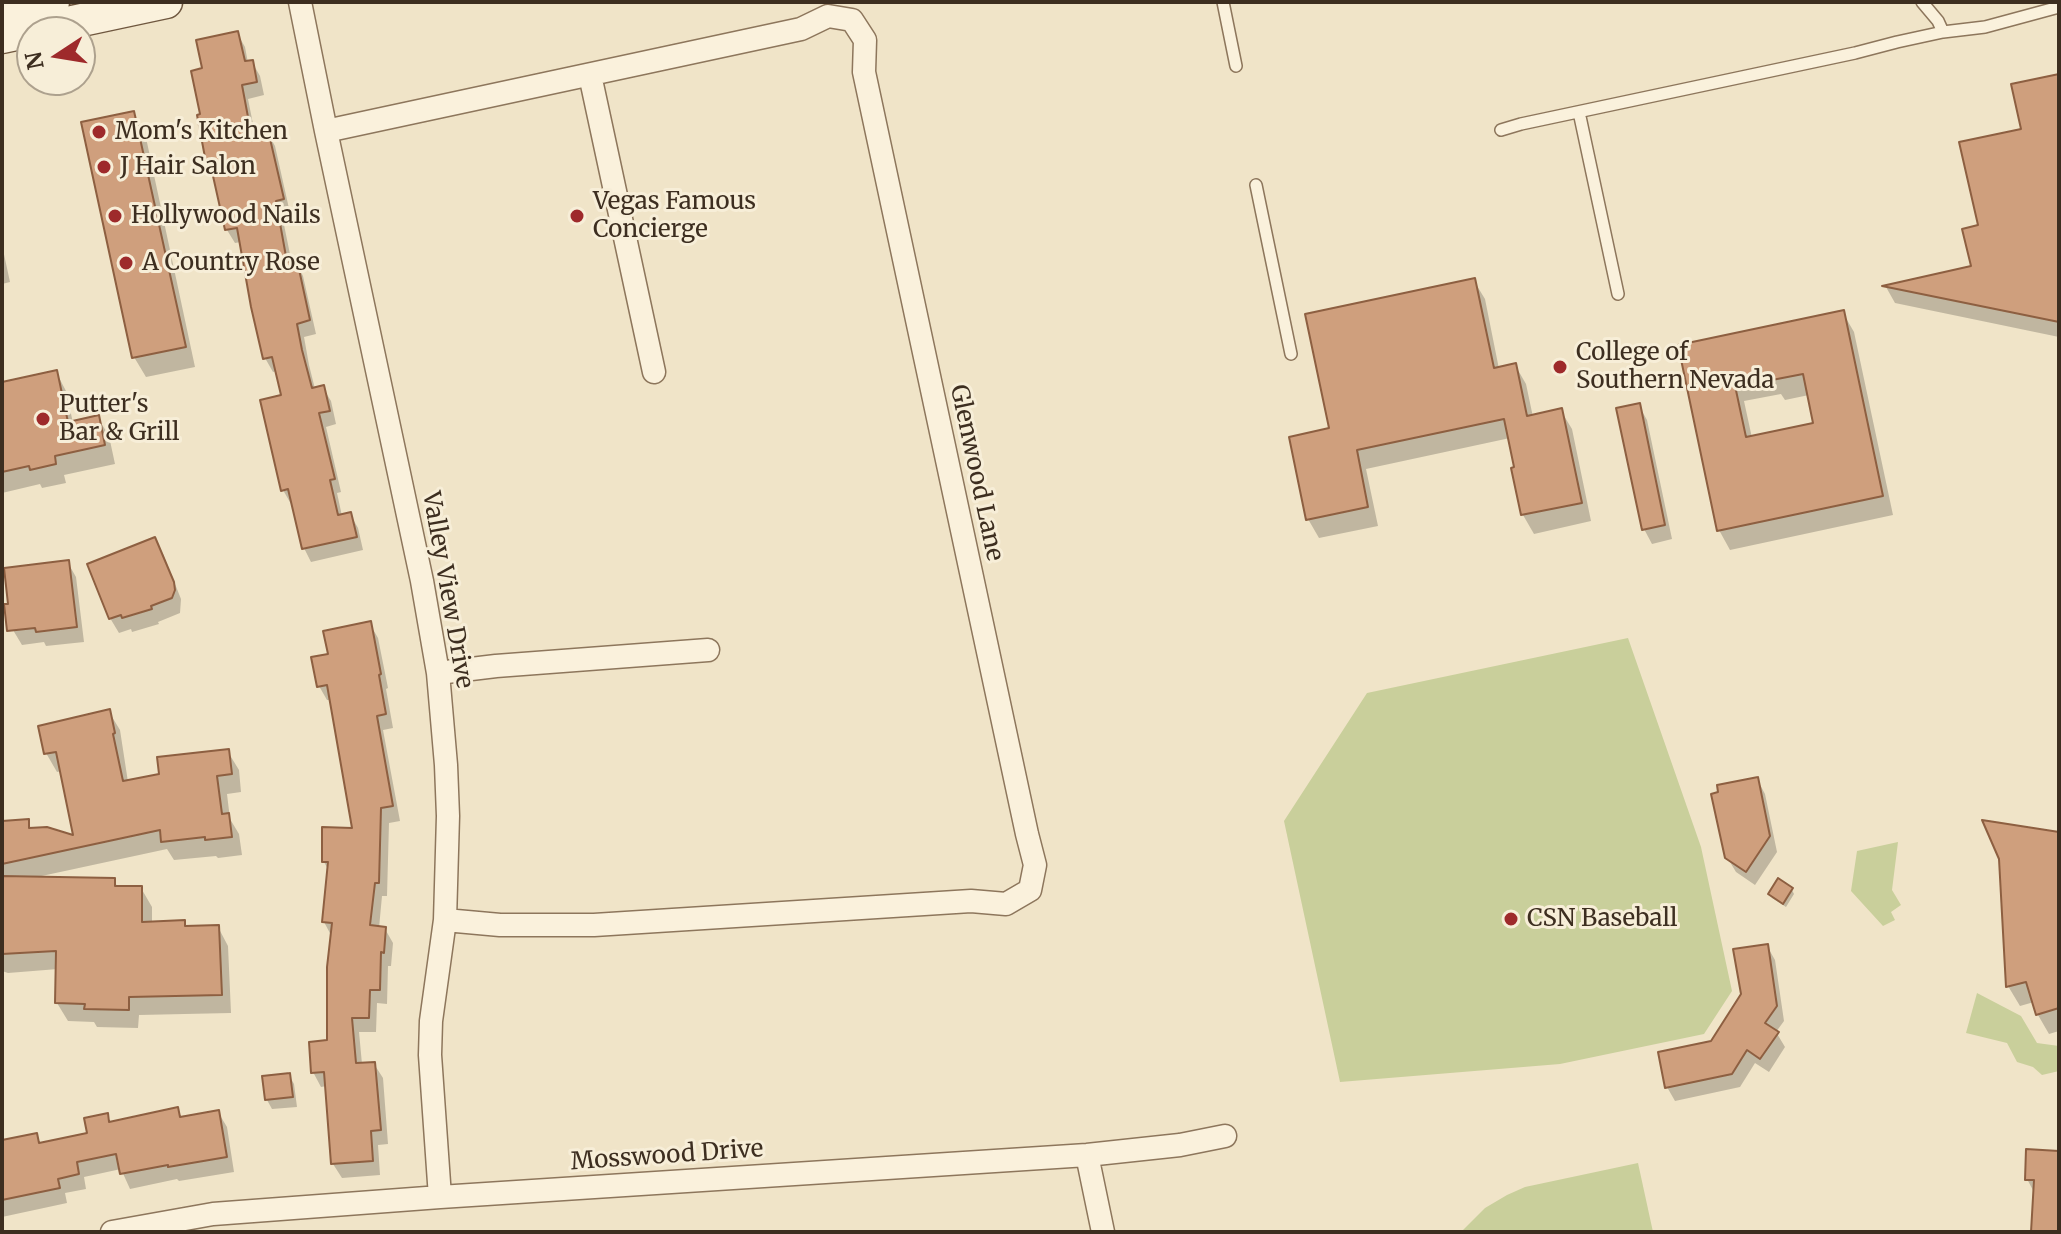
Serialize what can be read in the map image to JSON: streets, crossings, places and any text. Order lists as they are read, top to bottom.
{
  "streets": {
    "street": ["Glenwood Lane", "Valley View Drive", "Mosswood Drive"]
  },
  "crossings": [
    ["Glenwood Lane", "Valley View Drive"],
    ["Valley View Drive", "Mosswood Drive"]
  ],
  "places": [
    "Mom's Kitchen",
    "J Hair Salon",
    "Hollywood Nails",
    "Vegas Famous Concierge",
    "A Country Rose",
    "College of Southern Nevada",
    "Putter's Bar & Grill",
    "CSN Baseball"
  ],
  "north": "left"
}
